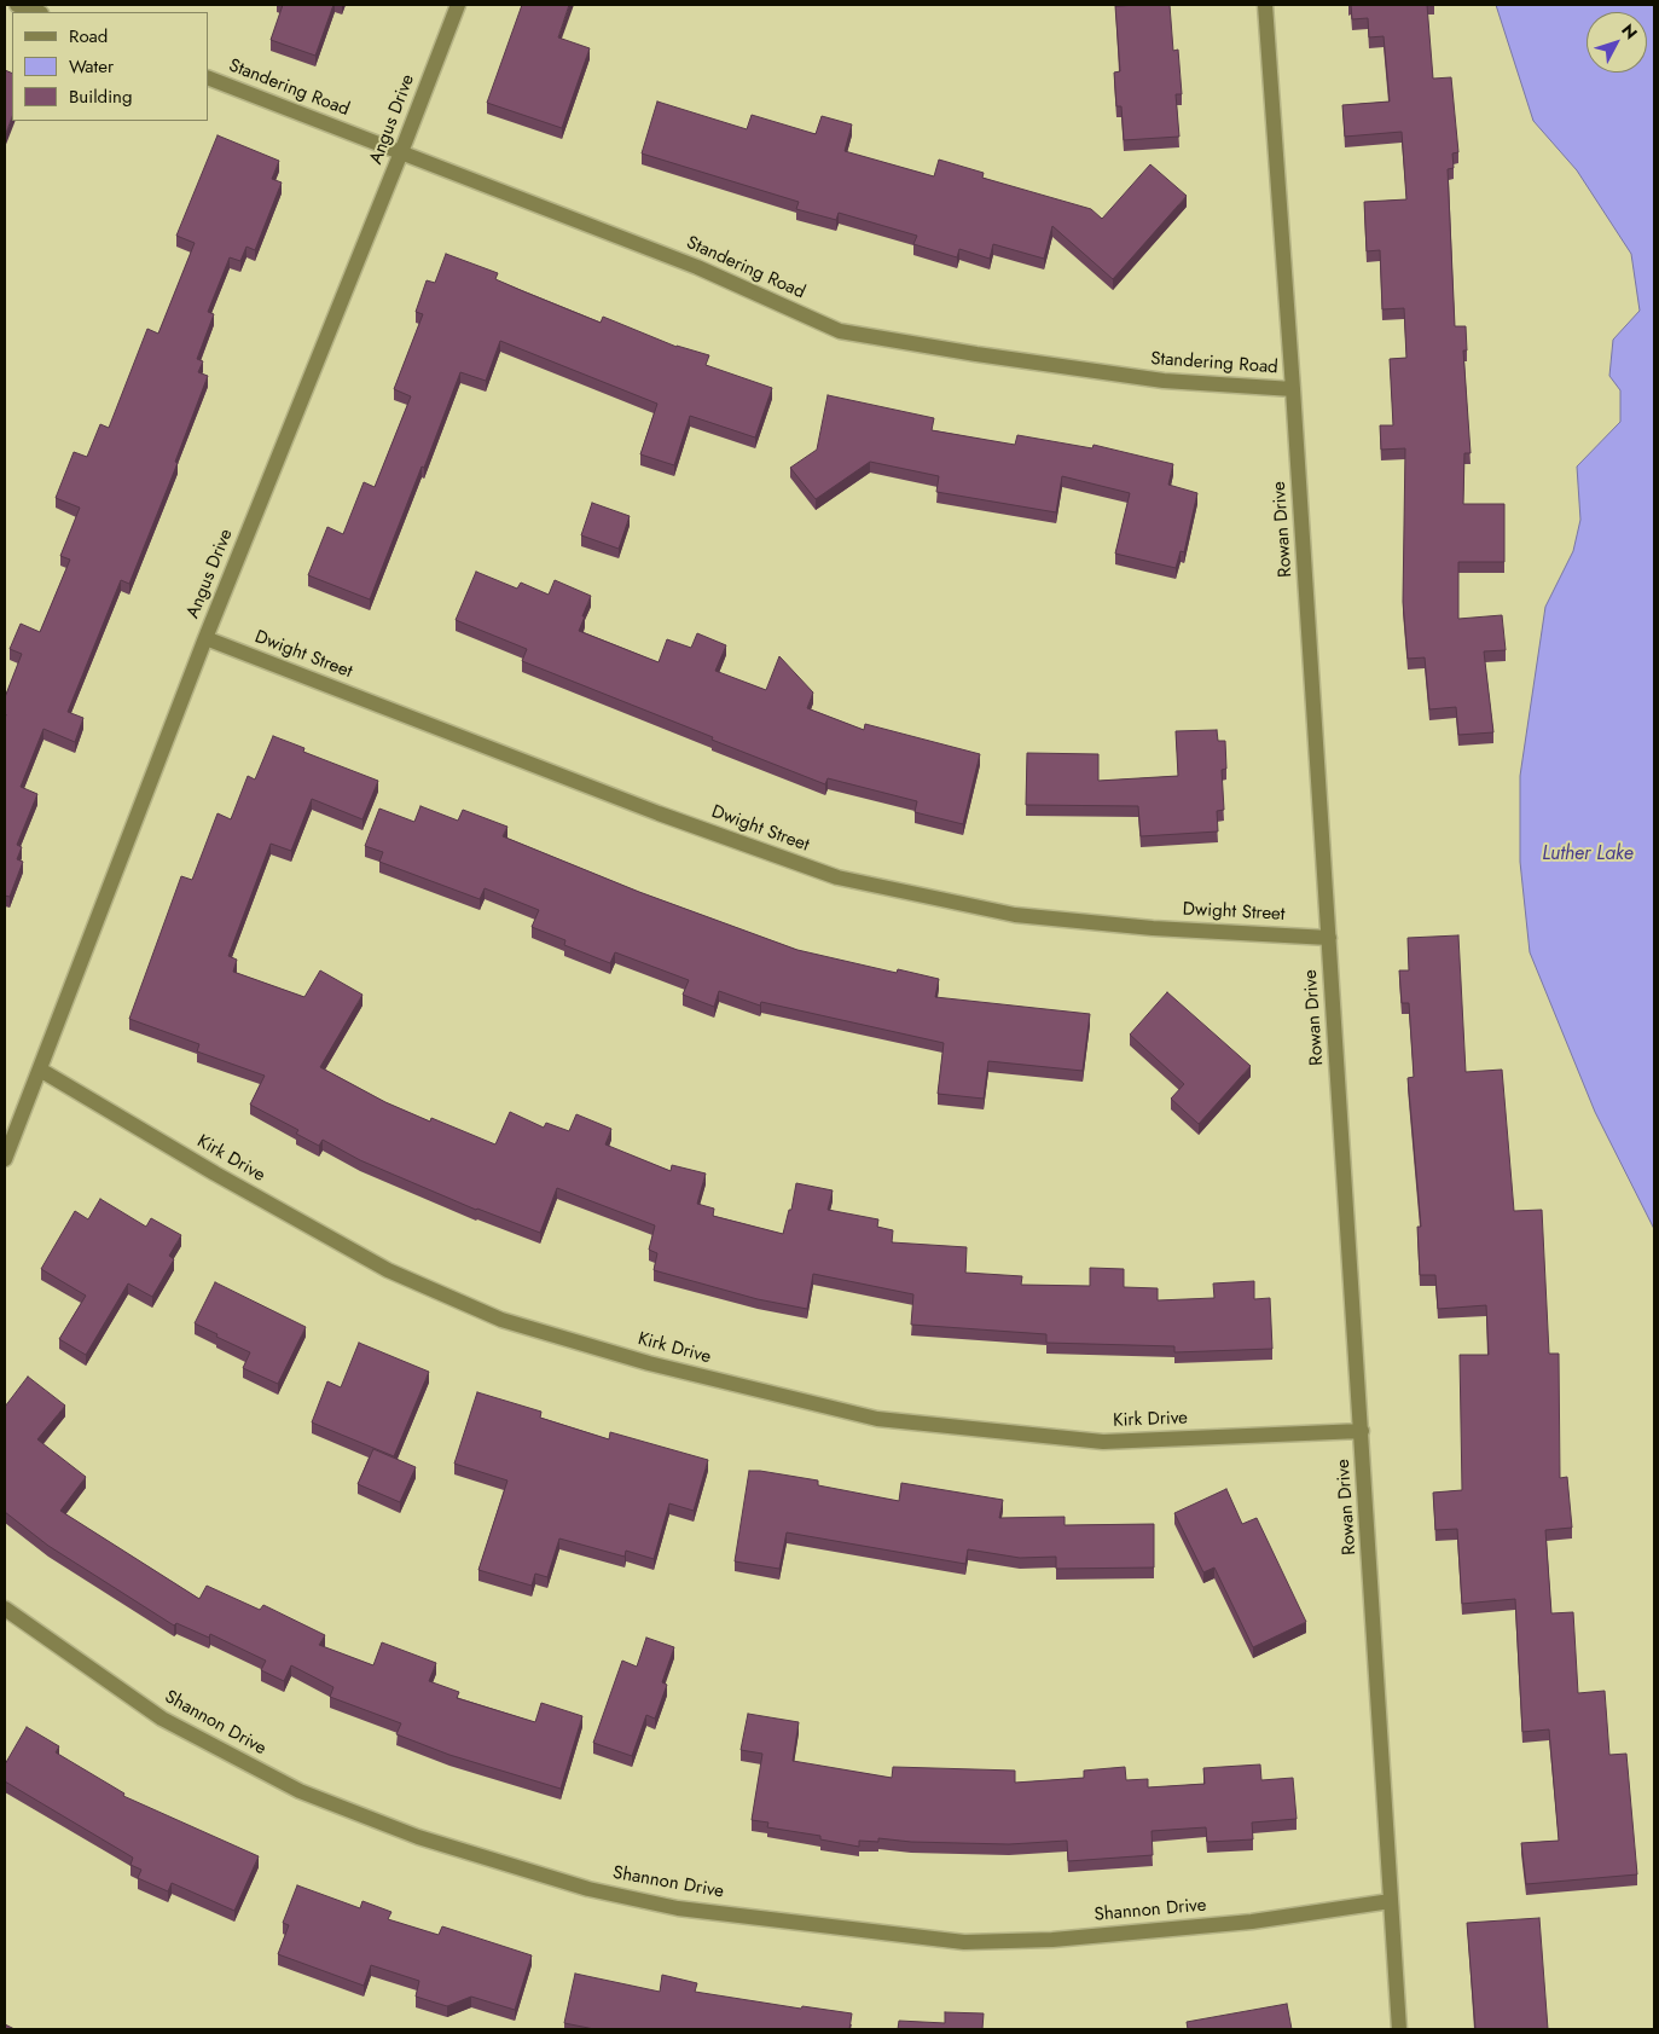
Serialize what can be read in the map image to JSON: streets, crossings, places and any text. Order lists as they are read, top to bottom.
{
  "streets": {
    "street": [
      "Standering Road",
      "Angus Drive",
      "Rowan Drive",
      "Dwight Street",
      "Kirk Drive",
      "Shannon Drive"
    ]
  },
  "crossings": [
    ["Standering Road", "Angus Drive"],
    ["Standering Road", "Rowan Drive"],
    ["Angus Drive", "Dwight Street"],
    ["Angus Drive", "Kirk Drive"],
    ["Rowan Drive", "Dwight Street"],
    ["Rowan Drive", "Kirk Drive"],
    ["Rowan Drive", "Shannon Drive"]
  ],
  "water": ["Luther Lake"],
  "legend": ["Road", "Water", "Building"],
  "north": "top right"
}
